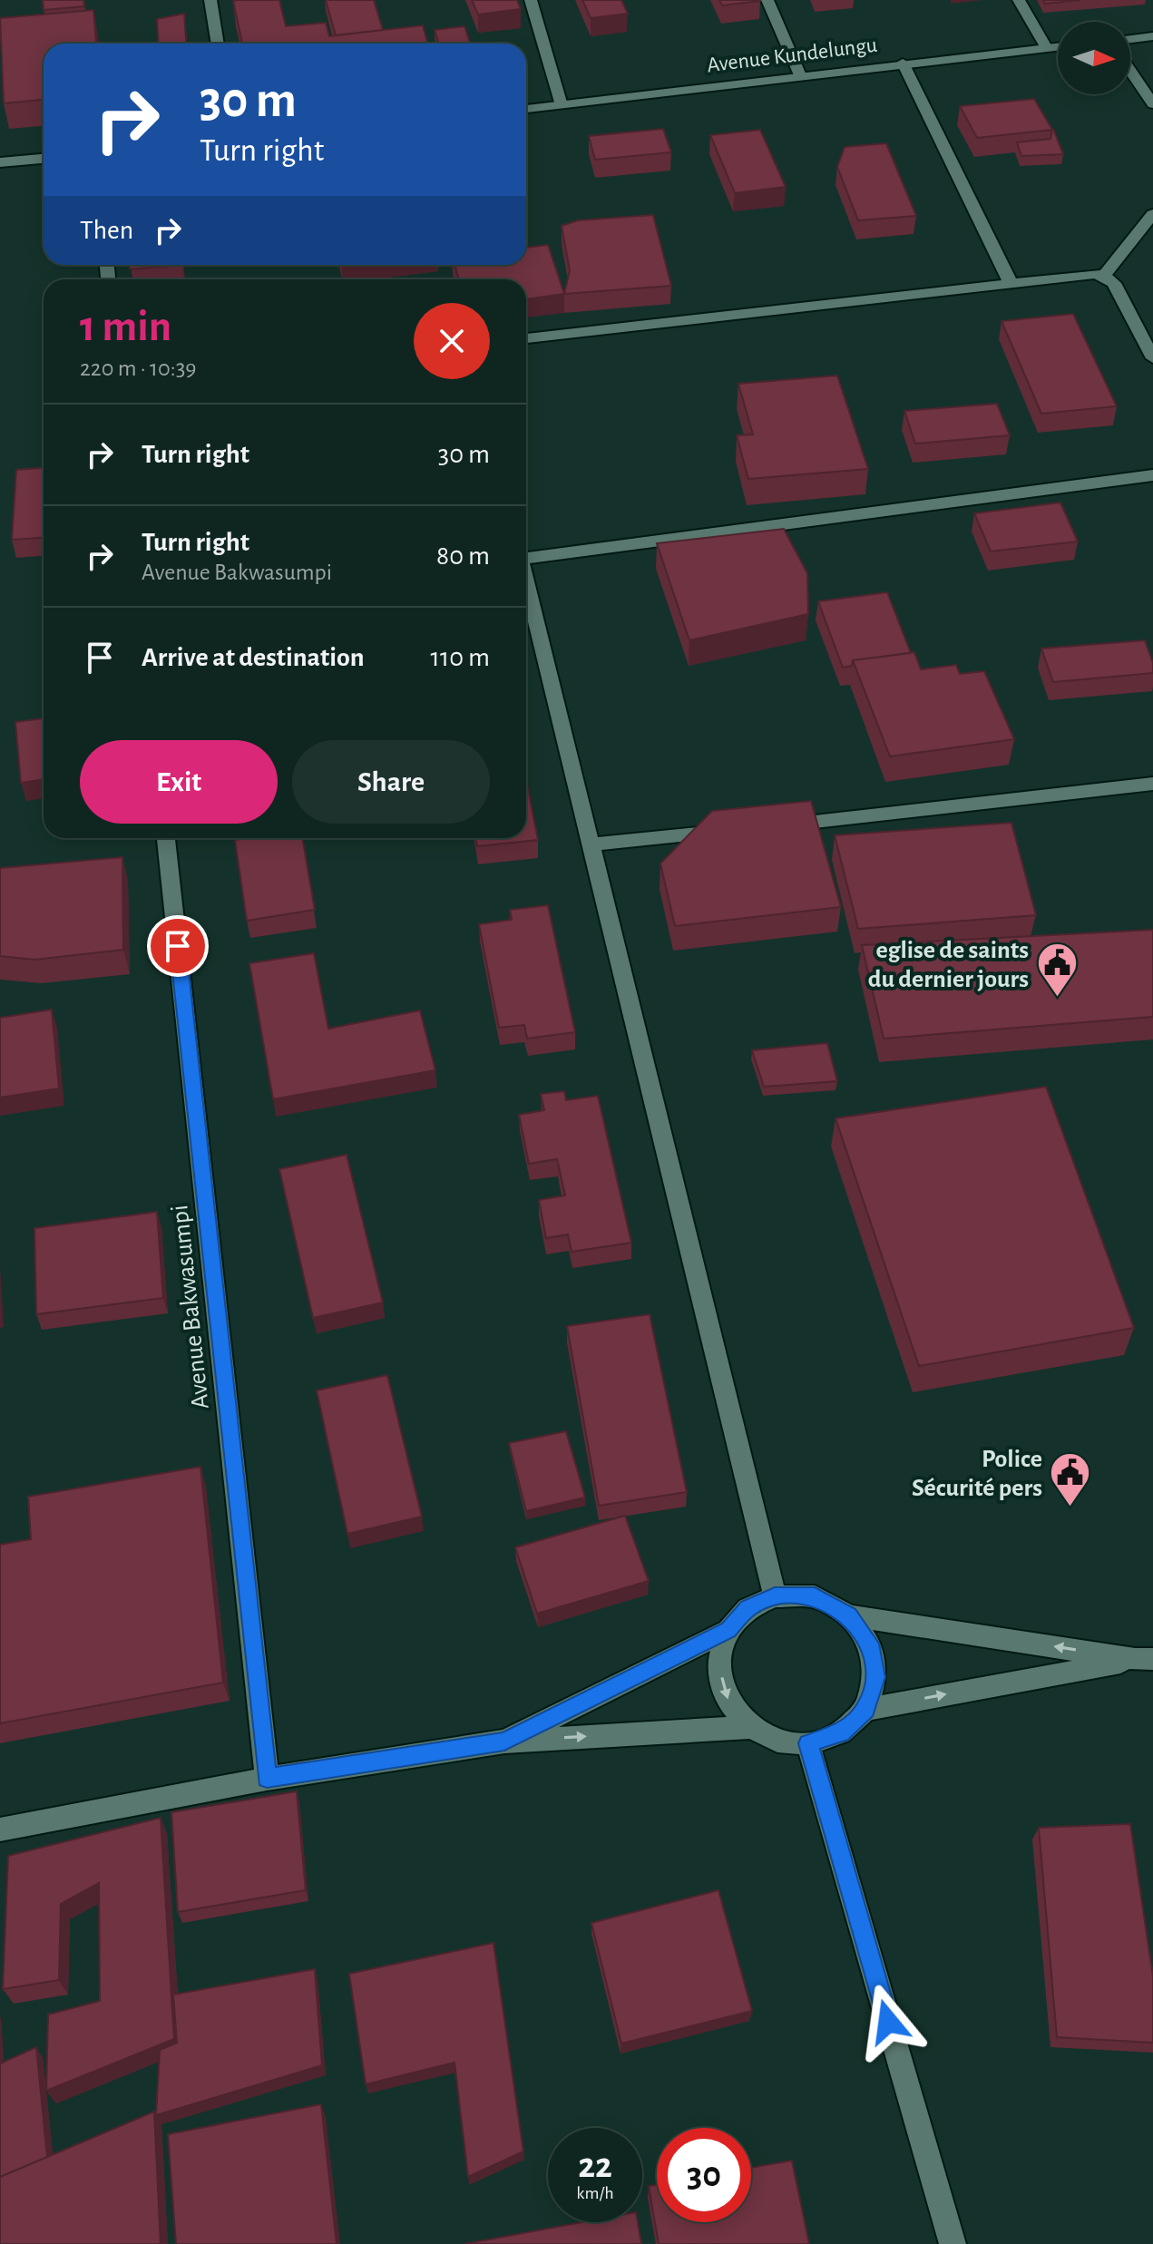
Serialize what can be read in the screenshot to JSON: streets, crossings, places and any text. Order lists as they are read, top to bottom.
{
  "streets": {
    "street": ["Avenue Kundelungu", "Avenue Bakwasumpi"]
  },
  "places": {
    "public building": ["eglise de saints du dernier jours", "Police Sécurité pers"]
  },
  "north": "right",
  "page": {
    "turn": ["30 m", "Turn right"],
    "then": "Then",
    "heading": ["1 min", "220 m · 10:39"],
    "list": [
      {
        "name": "Turn right",
        "value": "30 m"
      },
      {
        "name": "Turn right",
        "note": "Avenue Bakwasumpi",
        "value": "80 m"
      },
      {
        "name": "Arrive at destination",
        "value": "110 m"
      }
    ],
    "buttons": ["Exit", "Share"],
    "speed": "22 km/h",
    "limit": "30"
  }
}
